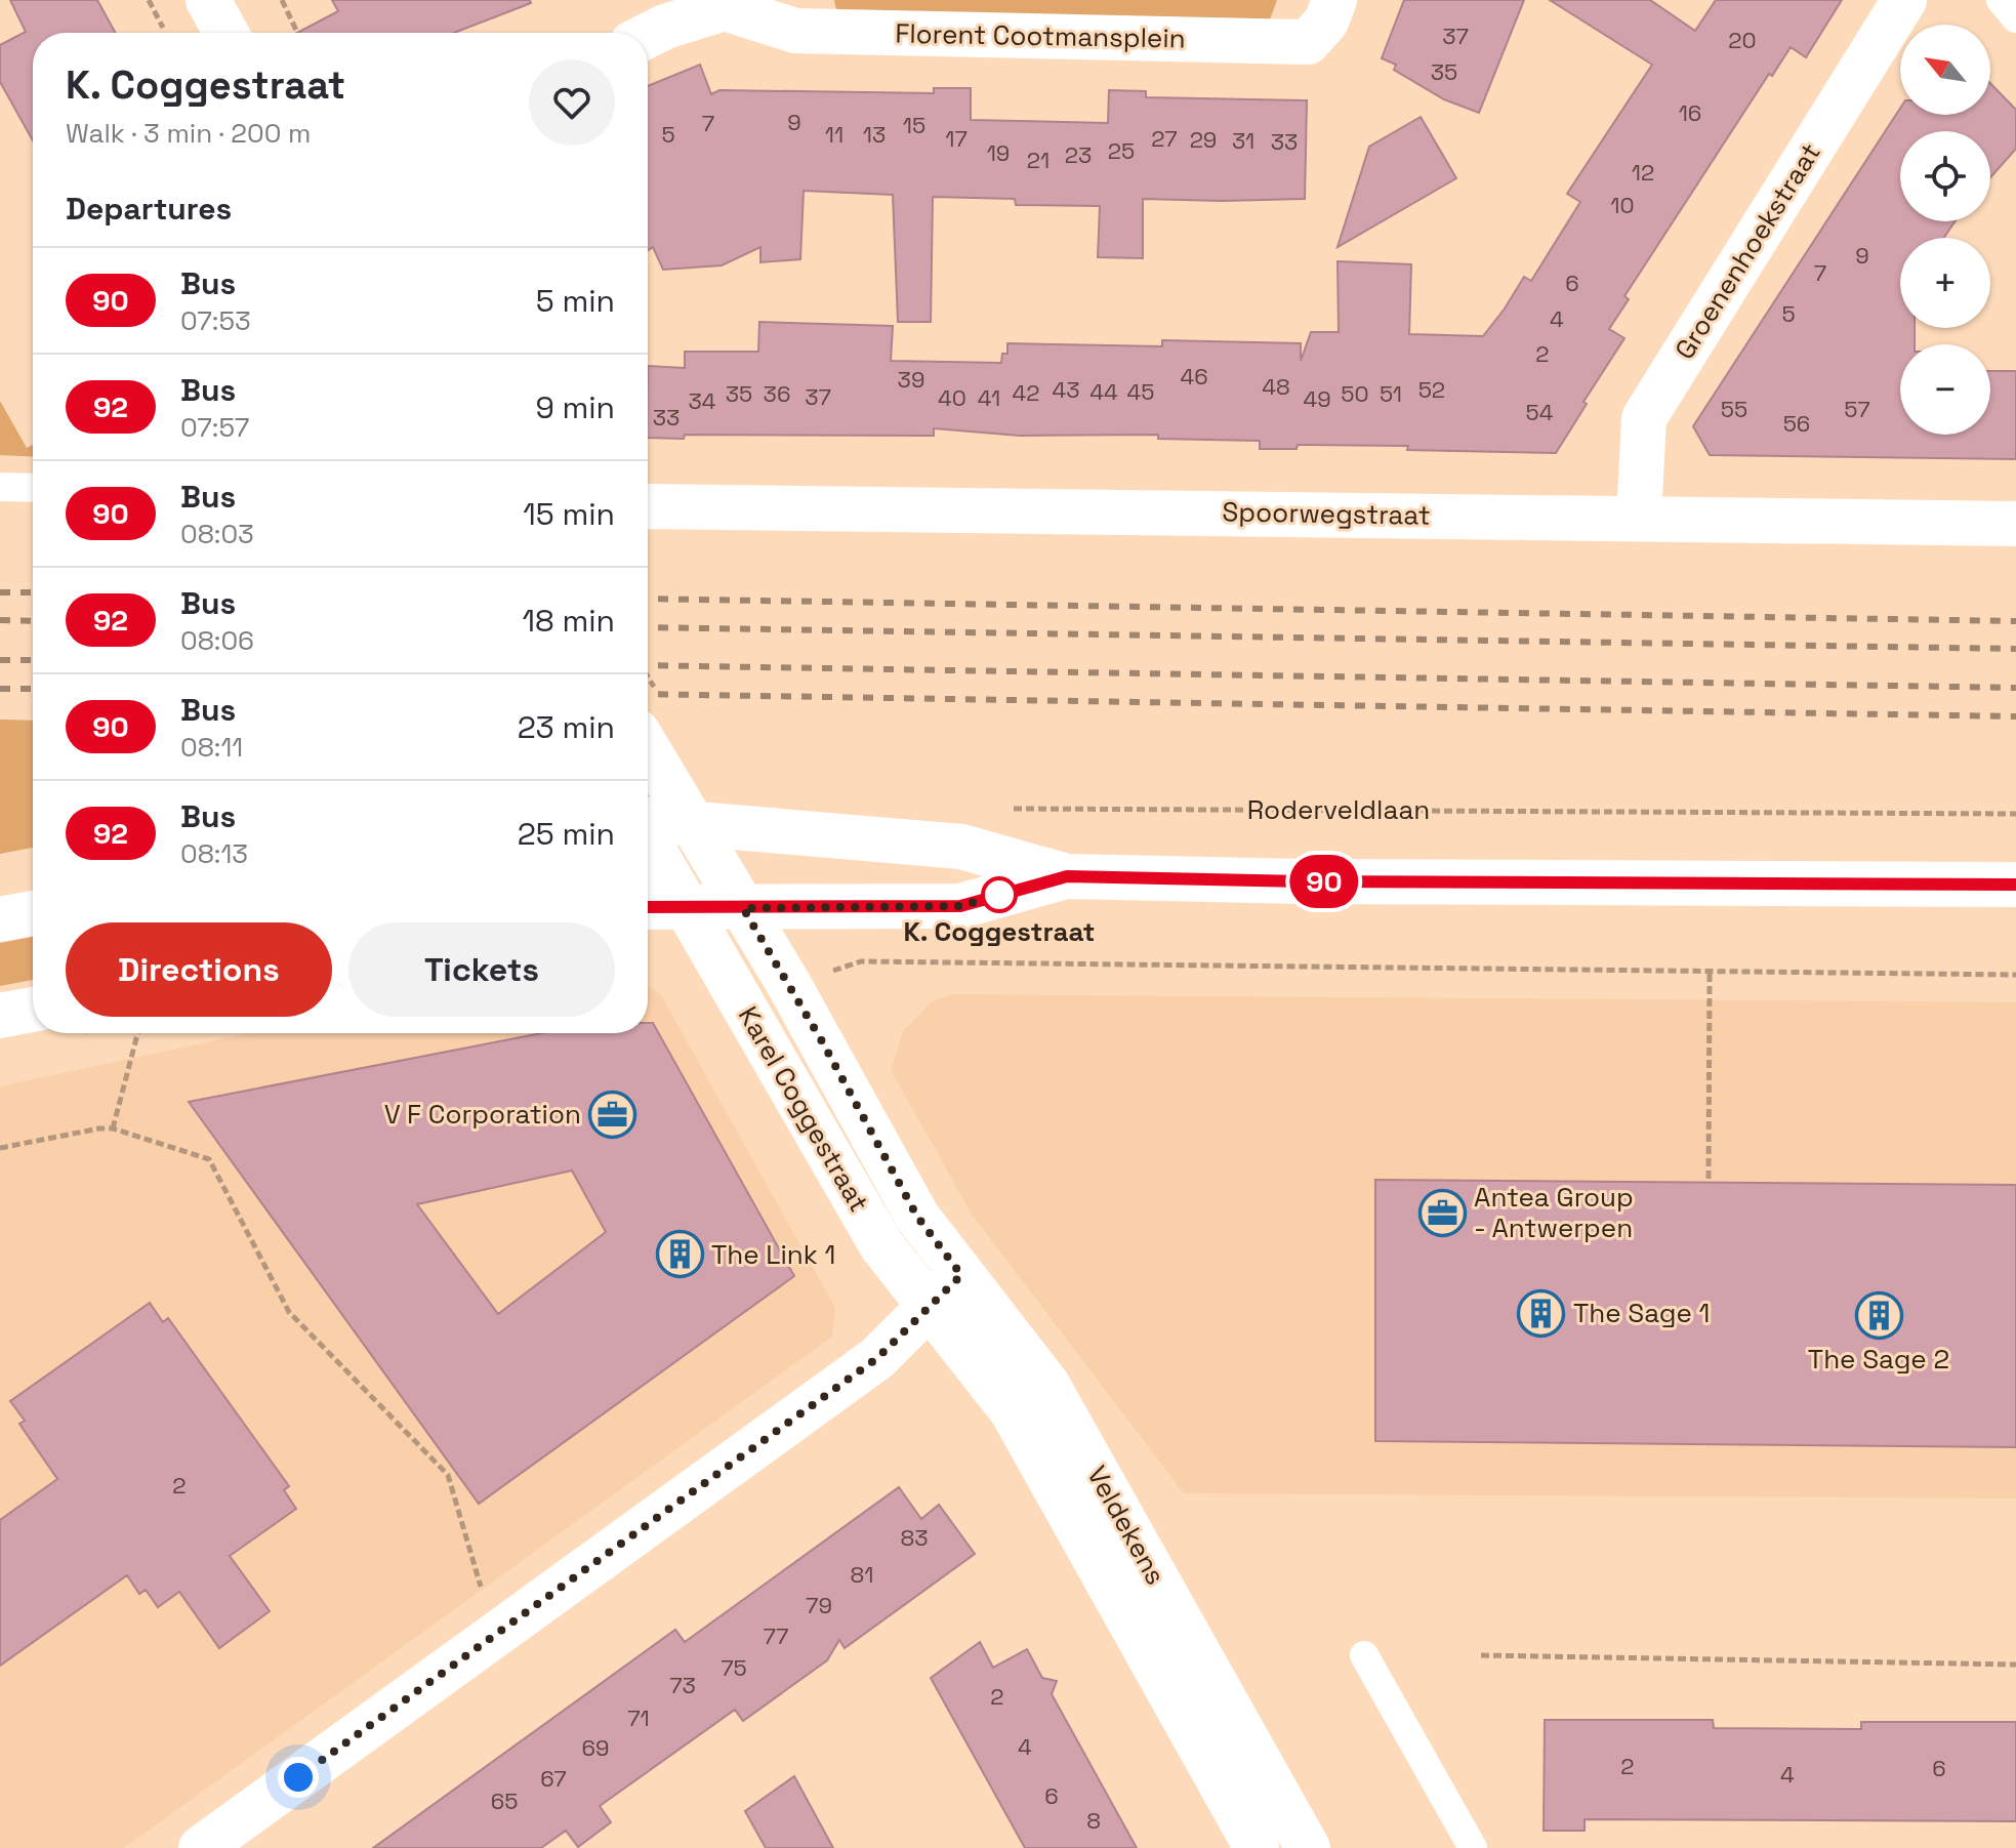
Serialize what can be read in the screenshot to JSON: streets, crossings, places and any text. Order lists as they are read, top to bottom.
{
  "streets": {
    "street": [
      "Florent Cootmansplein",
      "Groenenhoekstraat",
      "Spoorwegstraat",
      "Karel Coggestraat",
      "Veldekens"
    ],
    "path": ["Roderveldlaan"]
  },
  "crossings": [
    ["Groenenhoekstraat", "Spoorwegstraat"],
    ["Karel Coggestraat", "Veldekens"]
  ],
  "places": {
    "other": ["K. Coggestraat"],
    "office": ["V F Corporation", "Antea Group - Antwerpen"],
    "building": ["The Link 1", "The Sage 1", "The Sage 2"]
  },
  "lines": ["bus line 90"],
  "house_numbers": [
    "37",
    "20",
    "35",
    "16",
    "9",
    "7",
    "15",
    "5",
    "11",
    "13",
    "17",
    "27",
    "29",
    "31",
    "33",
    "25",
    "19",
    "23",
    "21",
    "12",
    "10",
    "9",
    "7",
    "6",
    "5",
    "4",
    "2",
    "46",
    "39",
    "48",
    "43",
    "52",
    "44",
    "45",
    "42",
    "35",
    "36",
    "50",
    "51",
    "37",
    "40",
    "41",
    "49",
    "34",
    "55",
    "57",
    "54",
    "33",
    "56",
    "2",
    "83",
    "81",
    "79",
    "77",
    "75",
    "73",
    "2",
    "71",
    "4",
    "69",
    "2",
    "6",
    "4",
    "67",
    "6",
    "65",
    "8"
  ],
  "north": "top left",
  "page": {
    "on_map": "90",
    "map_buttons": ["+", "−"],
    "heading": [
      ["K. Coggestraat", "Walk · 3 min · 200 m"],
      "Departures"
    ],
    "list": [
      {
        "mark": "90",
        "name": "Bus",
        "note": "07:53",
        "value": "5 min"
      },
      {
        "mark": "92",
        "name": "Bus",
        "note": "07:57",
        "value": "9 min"
      },
      {
        "mark": "90",
        "name": "Bus",
        "note": "08:03",
        "value": "15 min"
      },
      {
        "mark": "92",
        "name": "Bus",
        "note": "08:06",
        "value": "18 min"
      },
      {
        "mark": "90",
        "name": "Bus",
        "note": "08:11",
        "value": "23 min"
      },
      {
        "mark": "92",
        "name": "Bus",
        "note": "08:13",
        "value": "25 min"
      }
    ],
    "buttons": ["Directions", "Tickets"]
  }
}
